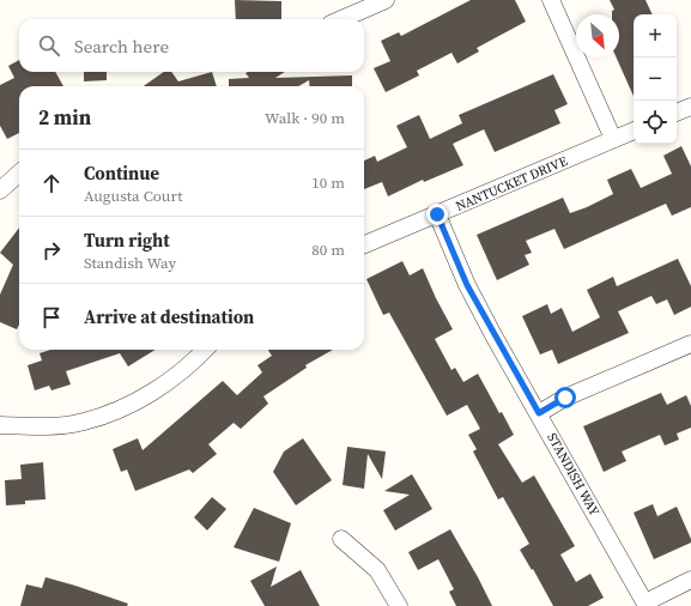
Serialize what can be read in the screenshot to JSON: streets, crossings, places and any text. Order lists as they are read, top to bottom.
{
  "streets": {
    "street": ["NANTUCKET DRIVE", "STANDISH WAY"]
  },
  "crossings": [
    ["NANTUCKET DRIVE", "STANDISH WAY"]
  ],
  "north": "bottom right",
  "page": {
    "map_buttons": ["+", "−"],
    "search": "Search here",
    "heading": ["2 min", "Walk · 90 m"],
    "list": [
      ["Continue", "Augusta Court", "10 m"],
      ["Turn right", "Standish Way", "80 m"],
      "Arrive at destination"
    ]
  }
}
